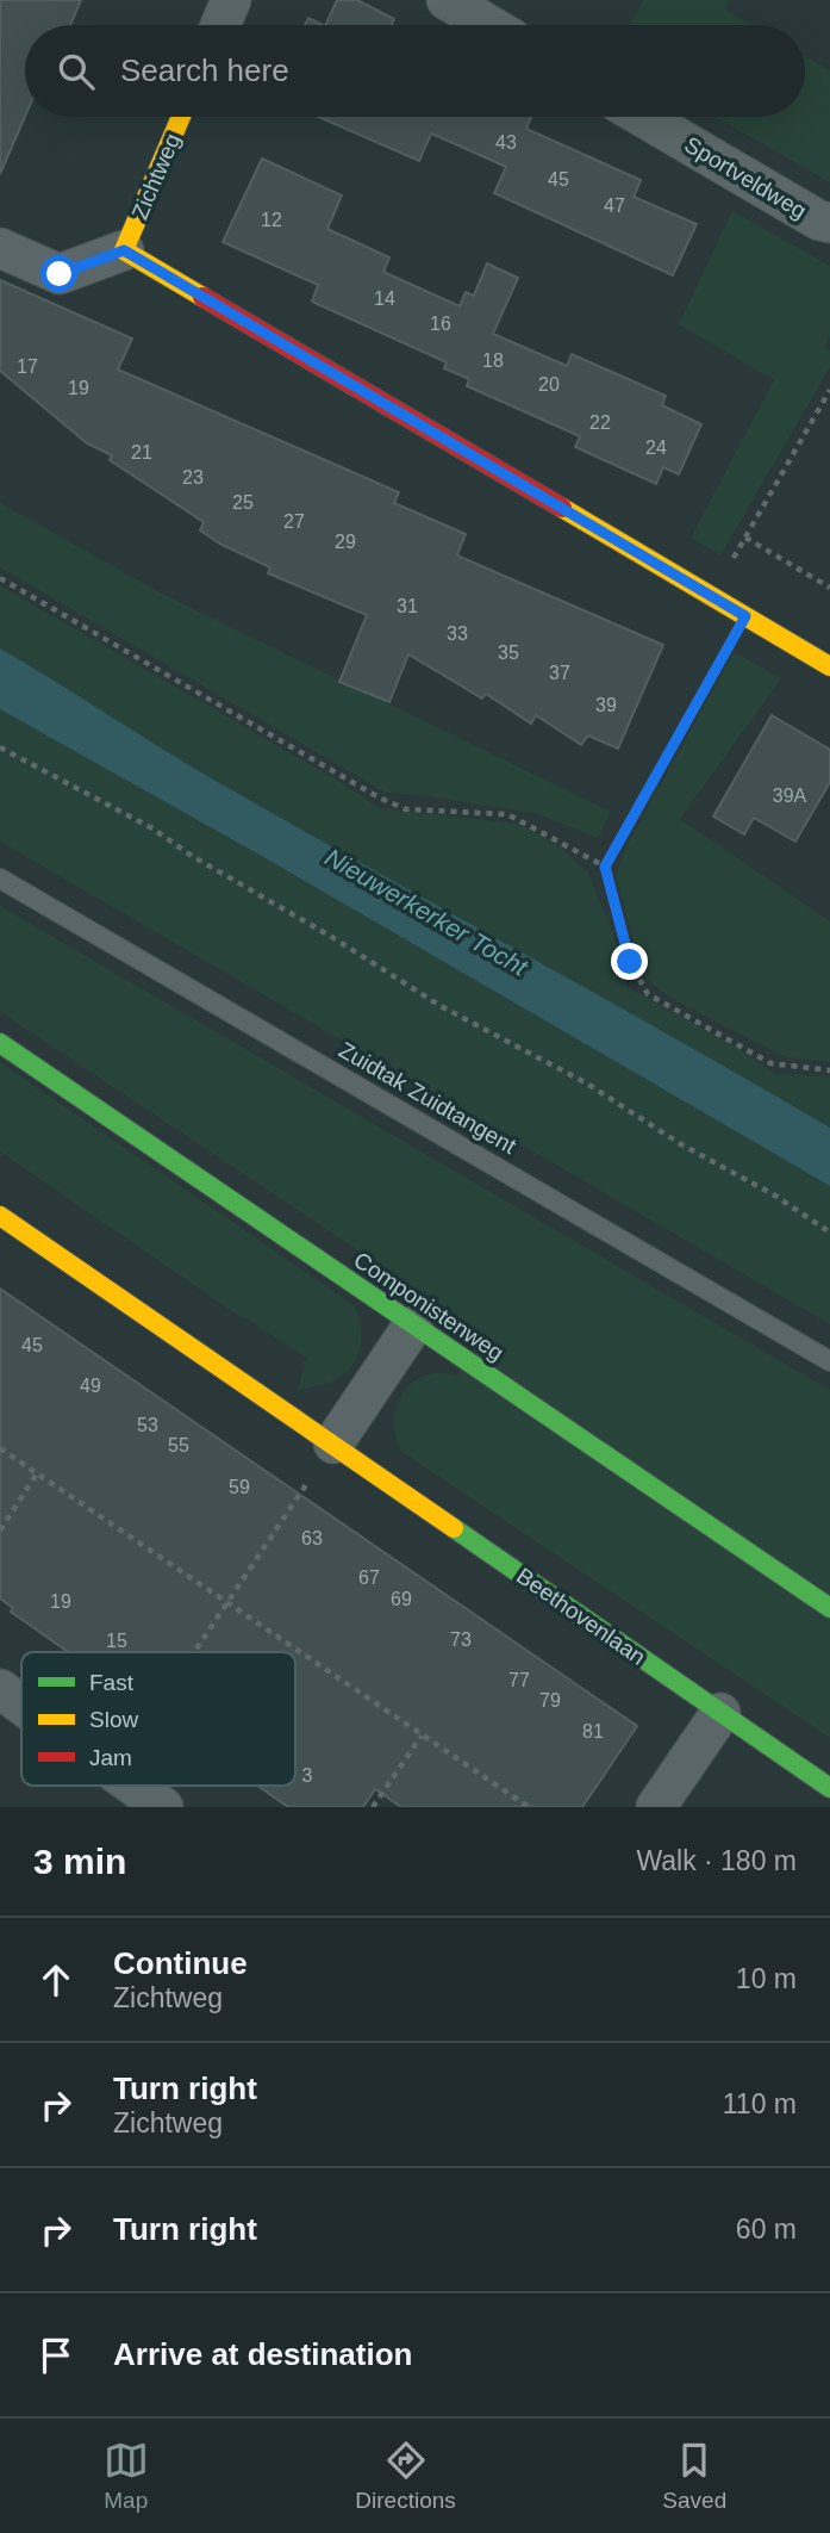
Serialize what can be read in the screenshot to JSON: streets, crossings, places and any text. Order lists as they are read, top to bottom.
{
  "streets": {
    "street": [
      "Zichtweg",
      "Sportveldweg",
      "Componistenweg",
      "Beethovenlaan"
    ],
    "lane": ["Zuidtak Zuidtangent"]
  },
  "water": ["Nieuwerkerker Tocht"],
  "house_numbers": [
    "43",
    "45",
    "47",
    "12",
    "14",
    "16",
    "18",
    "17",
    "20",
    "19",
    "22",
    "24",
    "21",
    "23",
    "25",
    "27",
    "29",
    "31",
    "33",
    "35",
    "37",
    "39",
    "39A",
    "45",
    "49",
    "53",
    "55",
    "59",
    "63",
    "67",
    "69",
    "19",
    "73",
    "15",
    "77",
    "79",
    "81",
    "3"
  ],
  "legend": ["Fast", "Slow", "Jam"],
  "page": {
    "search": "Search here",
    "heading": ["3 min", "Walk · 180 m"],
    "list": [
      ["Continue", "Zichtweg", "10 m"],
      ["Turn right", "Zichtweg", "110 m"],
      ["Turn right", "60 m"],
      "Arrive at destination"
    ],
    "nav": ["Map", "Directions", "Saved"]
  }
}
